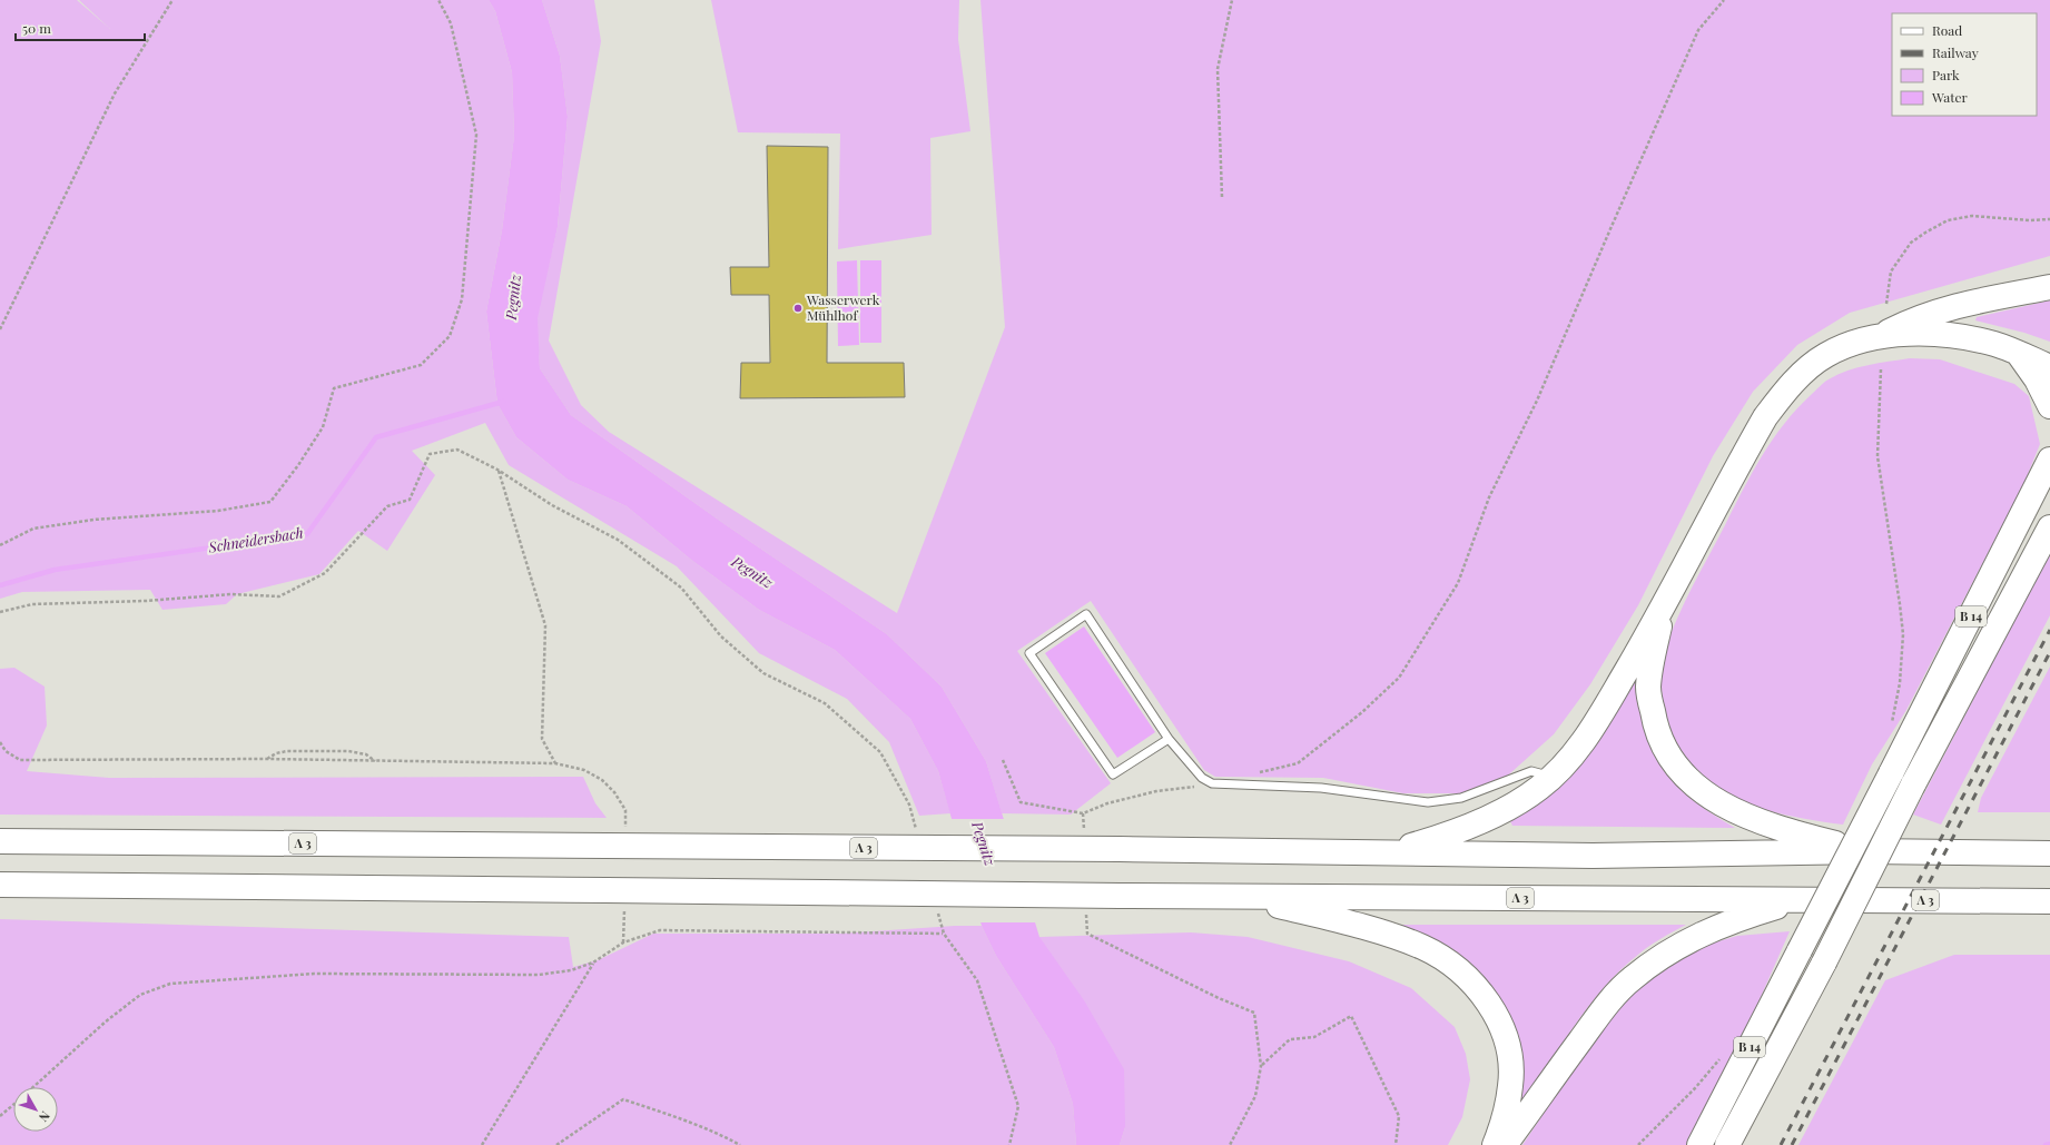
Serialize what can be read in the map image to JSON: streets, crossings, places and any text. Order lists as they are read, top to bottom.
{
  "streets": {
    "main road": ["B 14", "A 3"]
  },
  "water": ["Pegnitz", "Schneidersbach"],
  "places": ["Wasserwerk Mühlhof"],
  "legend": [
    "Road",
    "Railway",
    "Park",
    "Water"
  ],
  "scale_bar": "50 m",
  "north": "bottom right"
}
